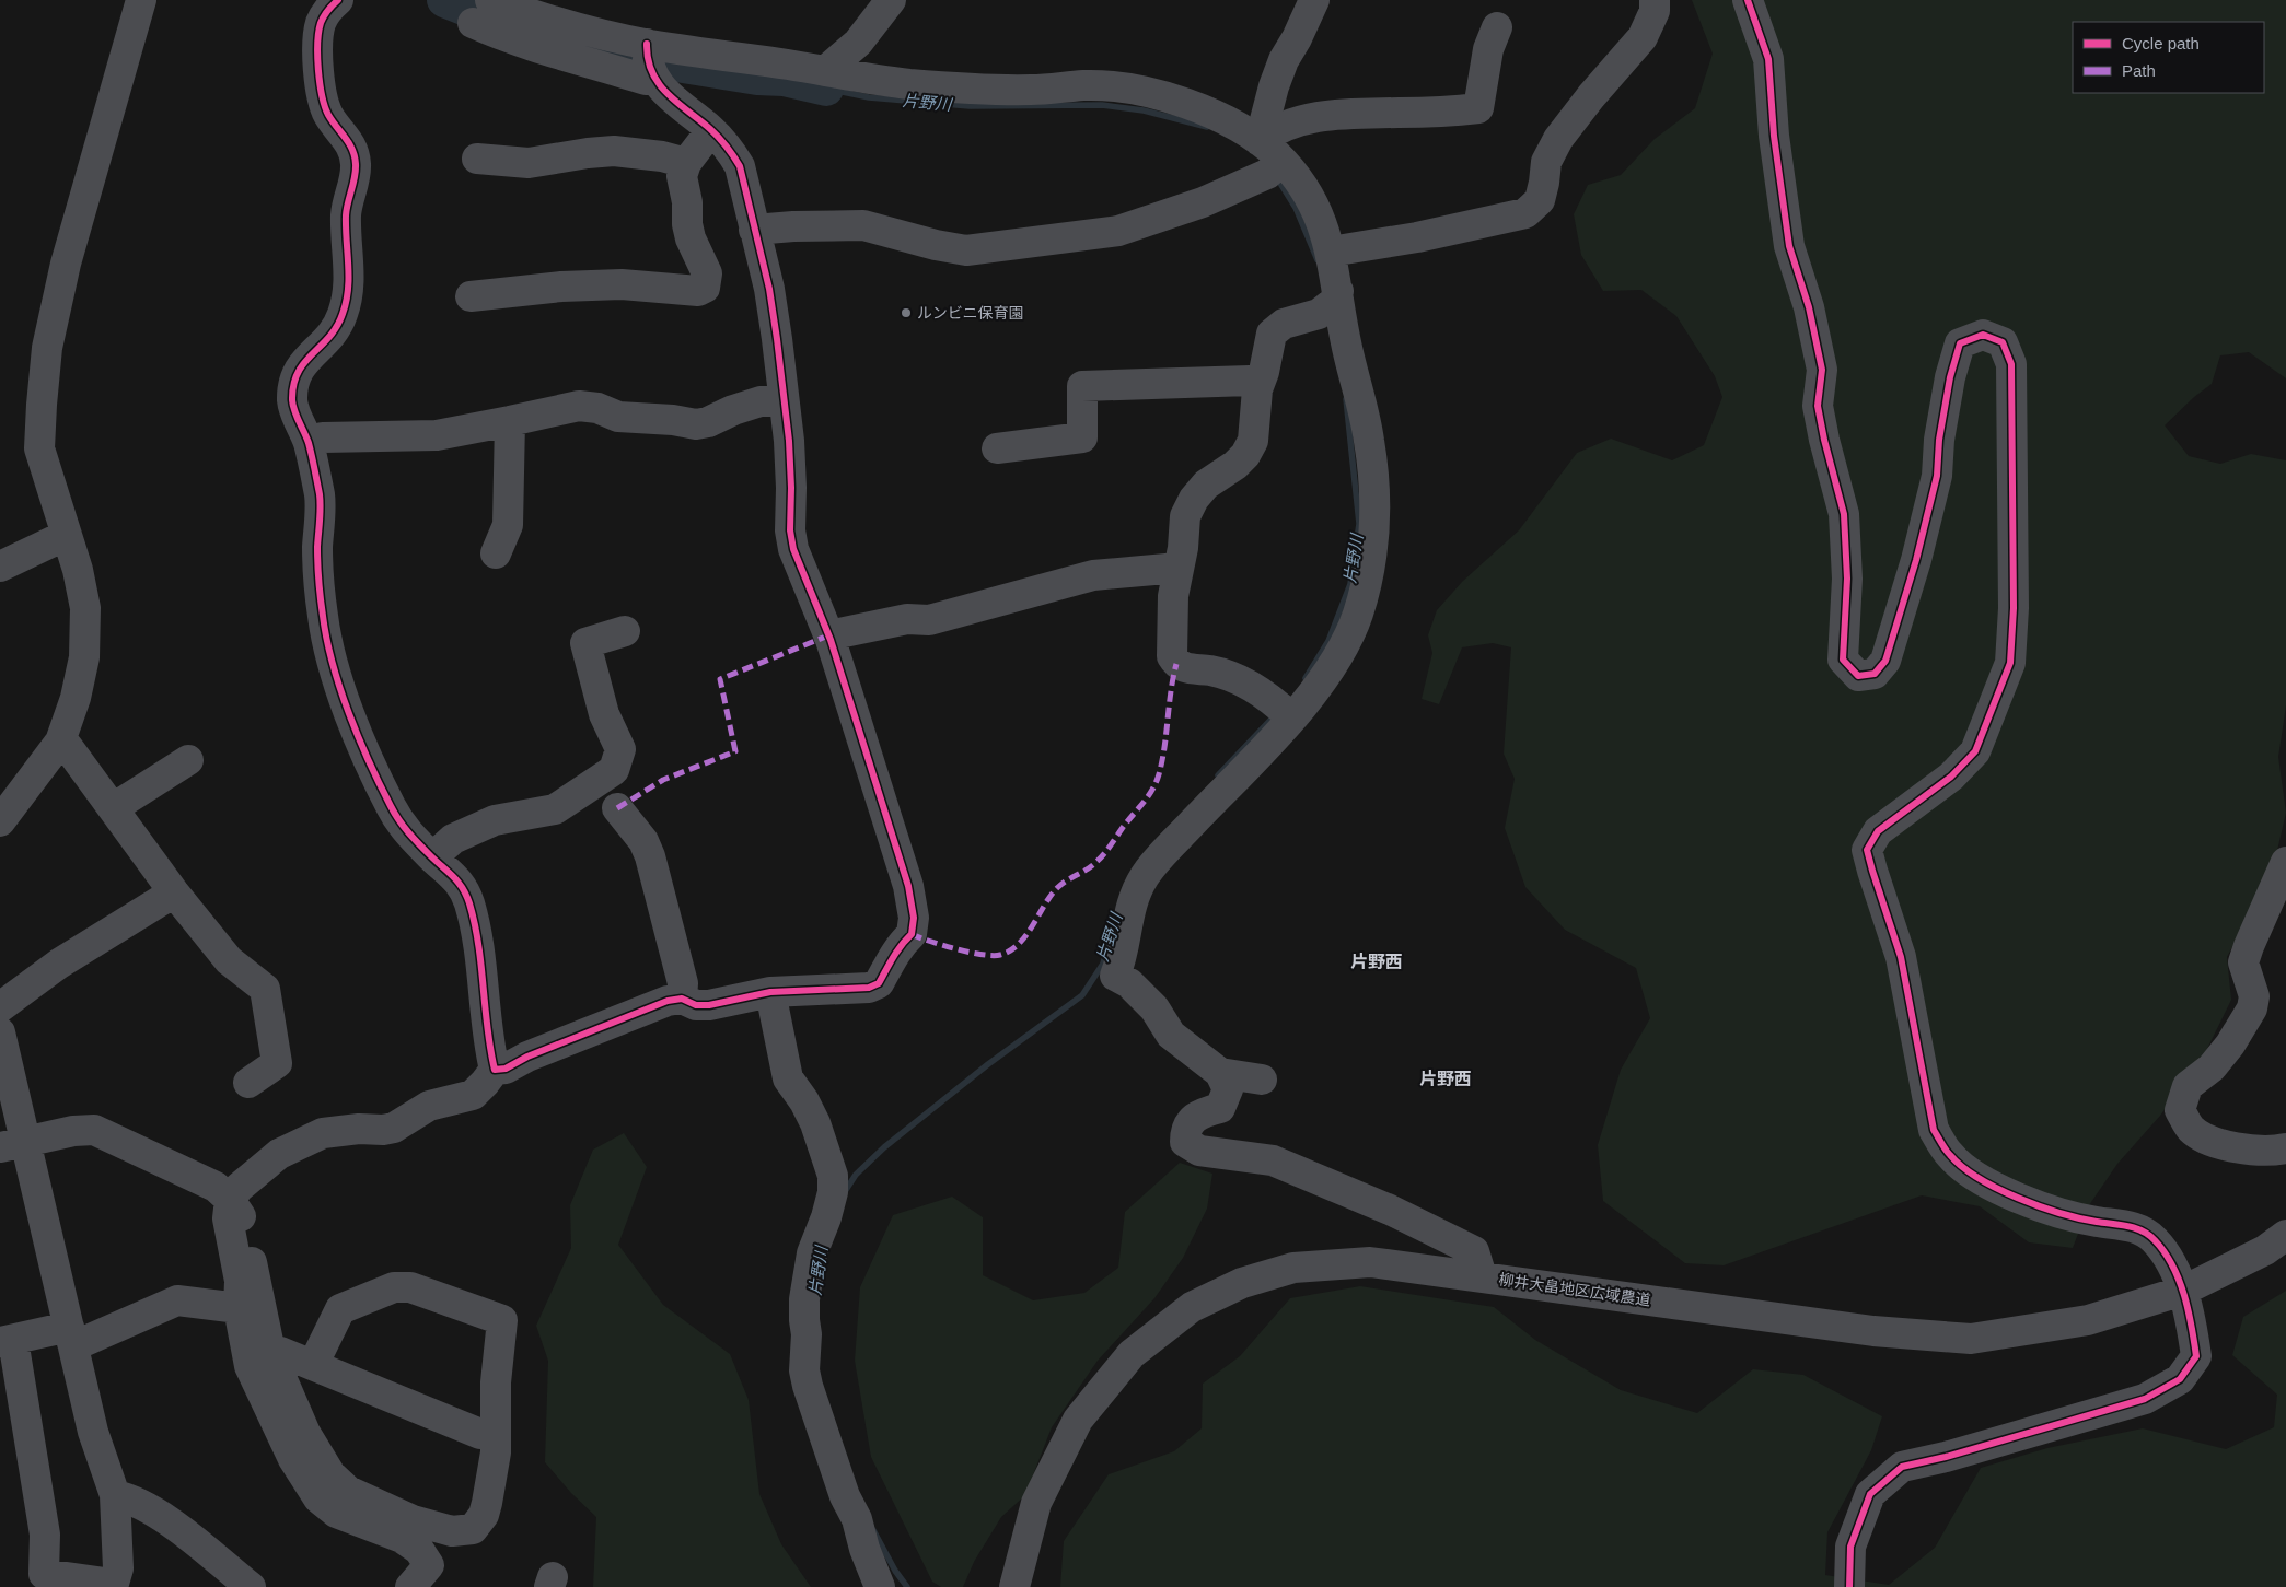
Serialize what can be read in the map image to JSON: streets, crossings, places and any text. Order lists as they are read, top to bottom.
{
  "streets": {
    "street": ["柳井大畠地区広域農道"]
  },
  "districts": ["片野西", "片野西"],
  "water": ["片野川"],
  "places": ["ルンビニ保育園"],
  "legend": ["Cycle path", "Path"]
}
